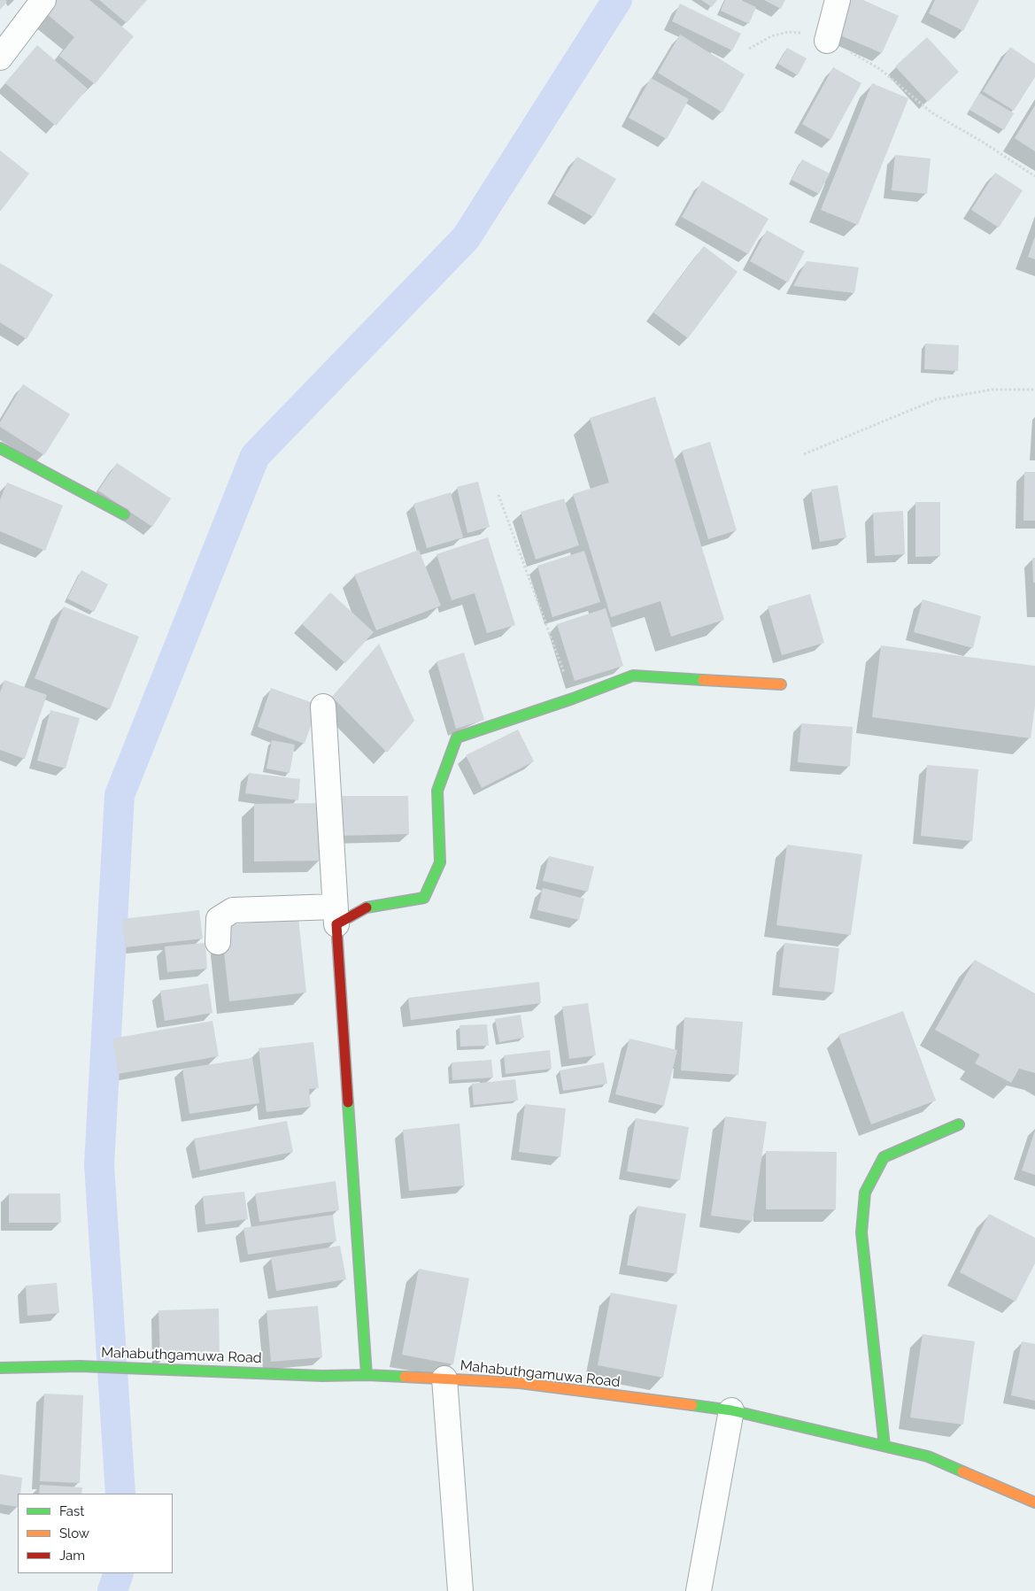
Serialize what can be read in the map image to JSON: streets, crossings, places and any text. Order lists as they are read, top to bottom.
{
  "streets": {
    "street": ["Mahabuthgamuwa Road"]
  },
  "legend": ["Fast", "Slow", "Jam"]
}
